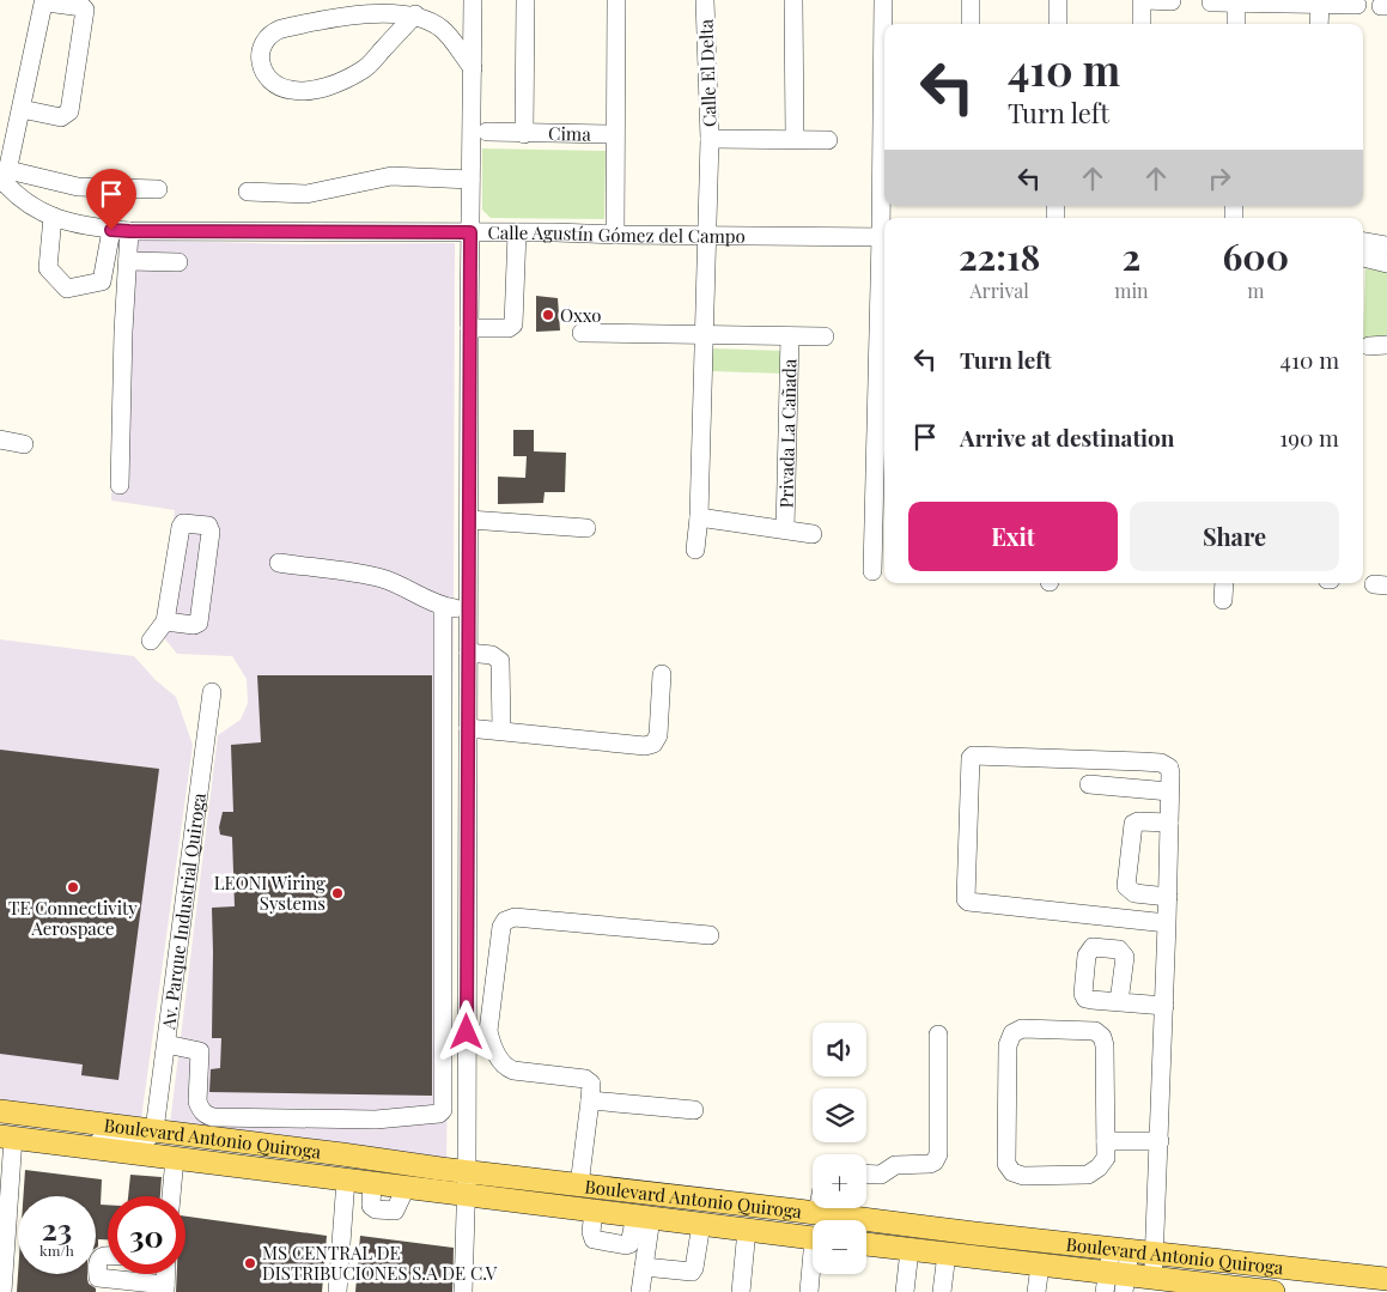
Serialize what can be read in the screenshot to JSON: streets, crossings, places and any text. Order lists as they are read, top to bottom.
{
  "streets": {
    "main road": ["Boulevard Antonio Quiroga"],
    "street": [
      "Calle El Delta",
      "Cima",
      "Calle Agustín Gómez del Campo",
      "Privada La Cañada",
      "Av. Parque Industrial Quiroga"
    ]
  },
  "crossings": [
    ["Av. Parque Industrial Quiroga", "Boulevard Antonio Quiroga"]
  ],
  "places": [
    "Oxxo",
    "TE Connectivity Aerospace",
    "LEONI Wiring Systems",
    "MS CENTRAL DE DISTRIBUCIONES S.A DE C.V"
  ],
  "page": {
    "turn": ["410 m", "Turn left"],
    "eta": [
      "22:18",
      "Arrival",
      "2",
      "min",
      "600",
      "m"
    ],
    "list": [
      {
        "name": "Turn left",
        "value": "410 m"
      },
      {
        "name": "Arrive at destination",
        "value": "190 m"
      }
    ],
    "buttons": ["Exit", "Share"],
    "map_buttons": ["+", "−"],
    "speed": "23 km/h",
    "limit": "30"
  }
}
